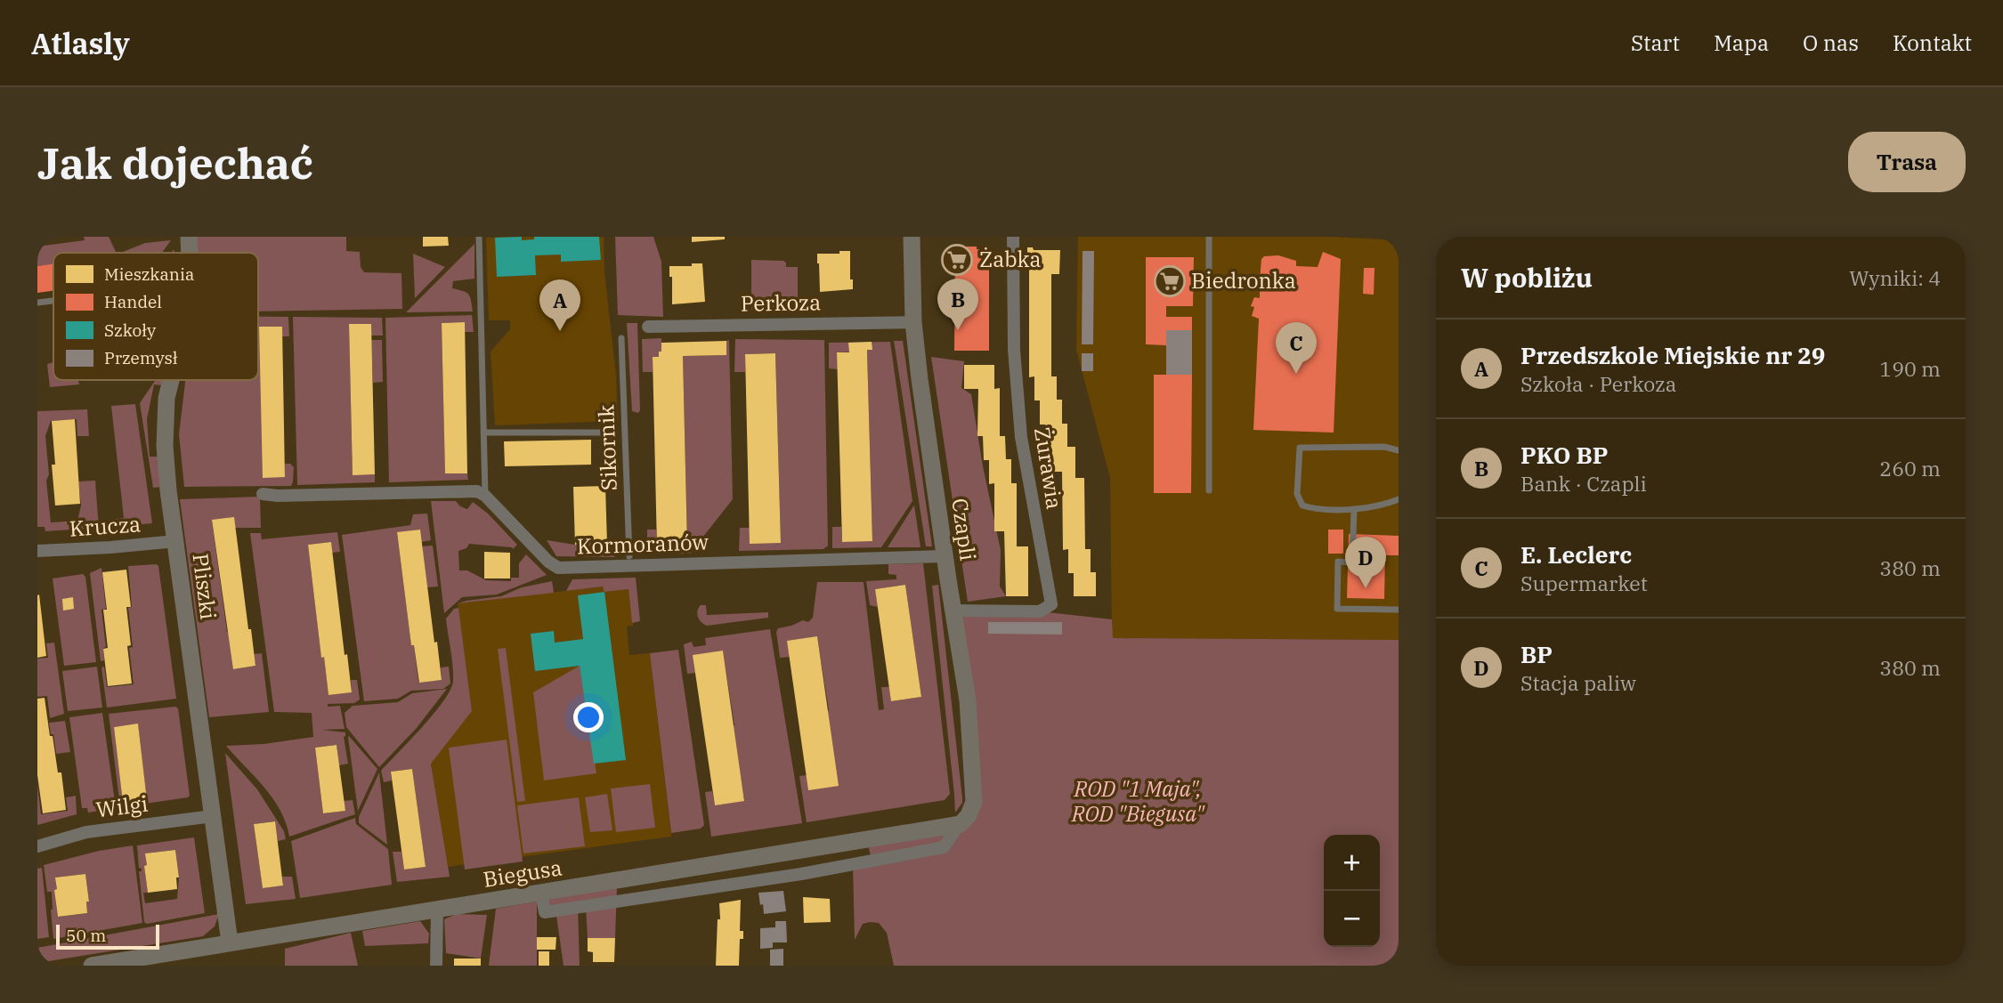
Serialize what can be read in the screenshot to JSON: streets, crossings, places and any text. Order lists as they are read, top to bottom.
{
  "streets": {
    "street": [
      "Perkoza",
      "Żurawia",
      "Krucza",
      "Czapli",
      "Kormoranów",
      "Pliszki",
      "Wilgi",
      "Biegusa"
    ],
    "lane": ["Sikornik"]
  },
  "crossings": [
    ["Perkoza", "Czapli"],
    ["Żurawia", "Czapli"],
    ["Krucza", "Pliszki"],
    ["Czapli", "Kormoranów"],
    ["Czapli", "Biegusa"],
    ["Pliszki", "Wilgi"],
    ["Pliszki", "Biegusa"]
  ],
  "parks": ["ROD \"1 Maja\", ROD \"Biegusa\""],
  "places": {
    "supermarket": ["Żabka", "Biedronka"]
  },
  "legend": [
    "Mieszkania",
    "Handel",
    "Szkoły",
    "Przemysł"
  ],
  "scale_bar": "50 m",
  "page": {
    "header": "Atlasly",
    "nav": [
      "Start",
      "Mapa",
      "O nas",
      "Kontakt"
    ],
    "buttons": "Trasa",
    "title": "Jak dojechać",
    "heading": ["W pobliżu", "Wyniki: 4"],
    "pins": [
      "B",
      "A",
      "C",
      "D"
    ],
    "list": [
      {
        "mark": "A",
        "name": "Przedszkole Miejskie nr 29",
        "note": "Szkoła · Perkoza",
        "value": "190 m"
      },
      {
        "mark": "B",
        "name": "PKO BP",
        "note": "Bank · Czapli",
        "value": "260 m"
      },
      {
        "mark": "C",
        "name": "E. Leclerc",
        "note": "Supermarket",
        "value": "380 m"
      },
      {
        "mark": "D",
        "name": "BP",
        "note": "Stacja paliw",
        "value": "380 m"
      }
    ],
    "map_buttons": ["+", "−"],
    "scale": "50 m"
  }
}
